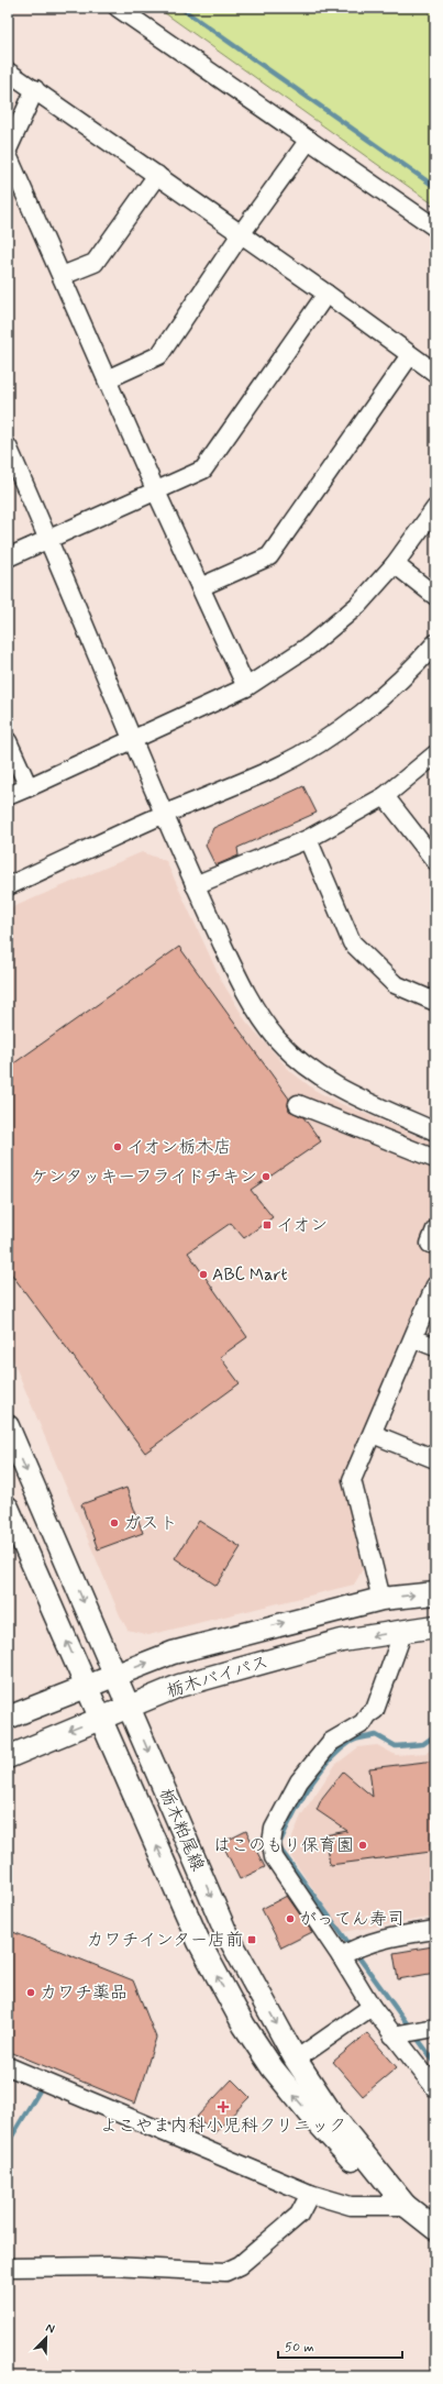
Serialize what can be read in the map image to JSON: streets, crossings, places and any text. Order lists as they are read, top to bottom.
{
  "streets": {
    "main road": ["栃木バイパス", "栃木粕尾線"]
  },
  "crossings": [
    ["栃木バイパス", "栃木粕尾線"]
  ],
  "places": {
    "other": [
      "イオン栃木店",
      "ケンタッキーフライドチキン",
      "ABC Mart",
      "ガスト",
      "はこのもり保育園",
      "がってん寿司",
      "カワチ薬品"
    ],
    "transit": ["イオン", "カワチインター店前"],
    "health": ["よこやま内科小児科クリニック"]
  },
  "scale_bar": "50 m",
  "north": "top right"
}
